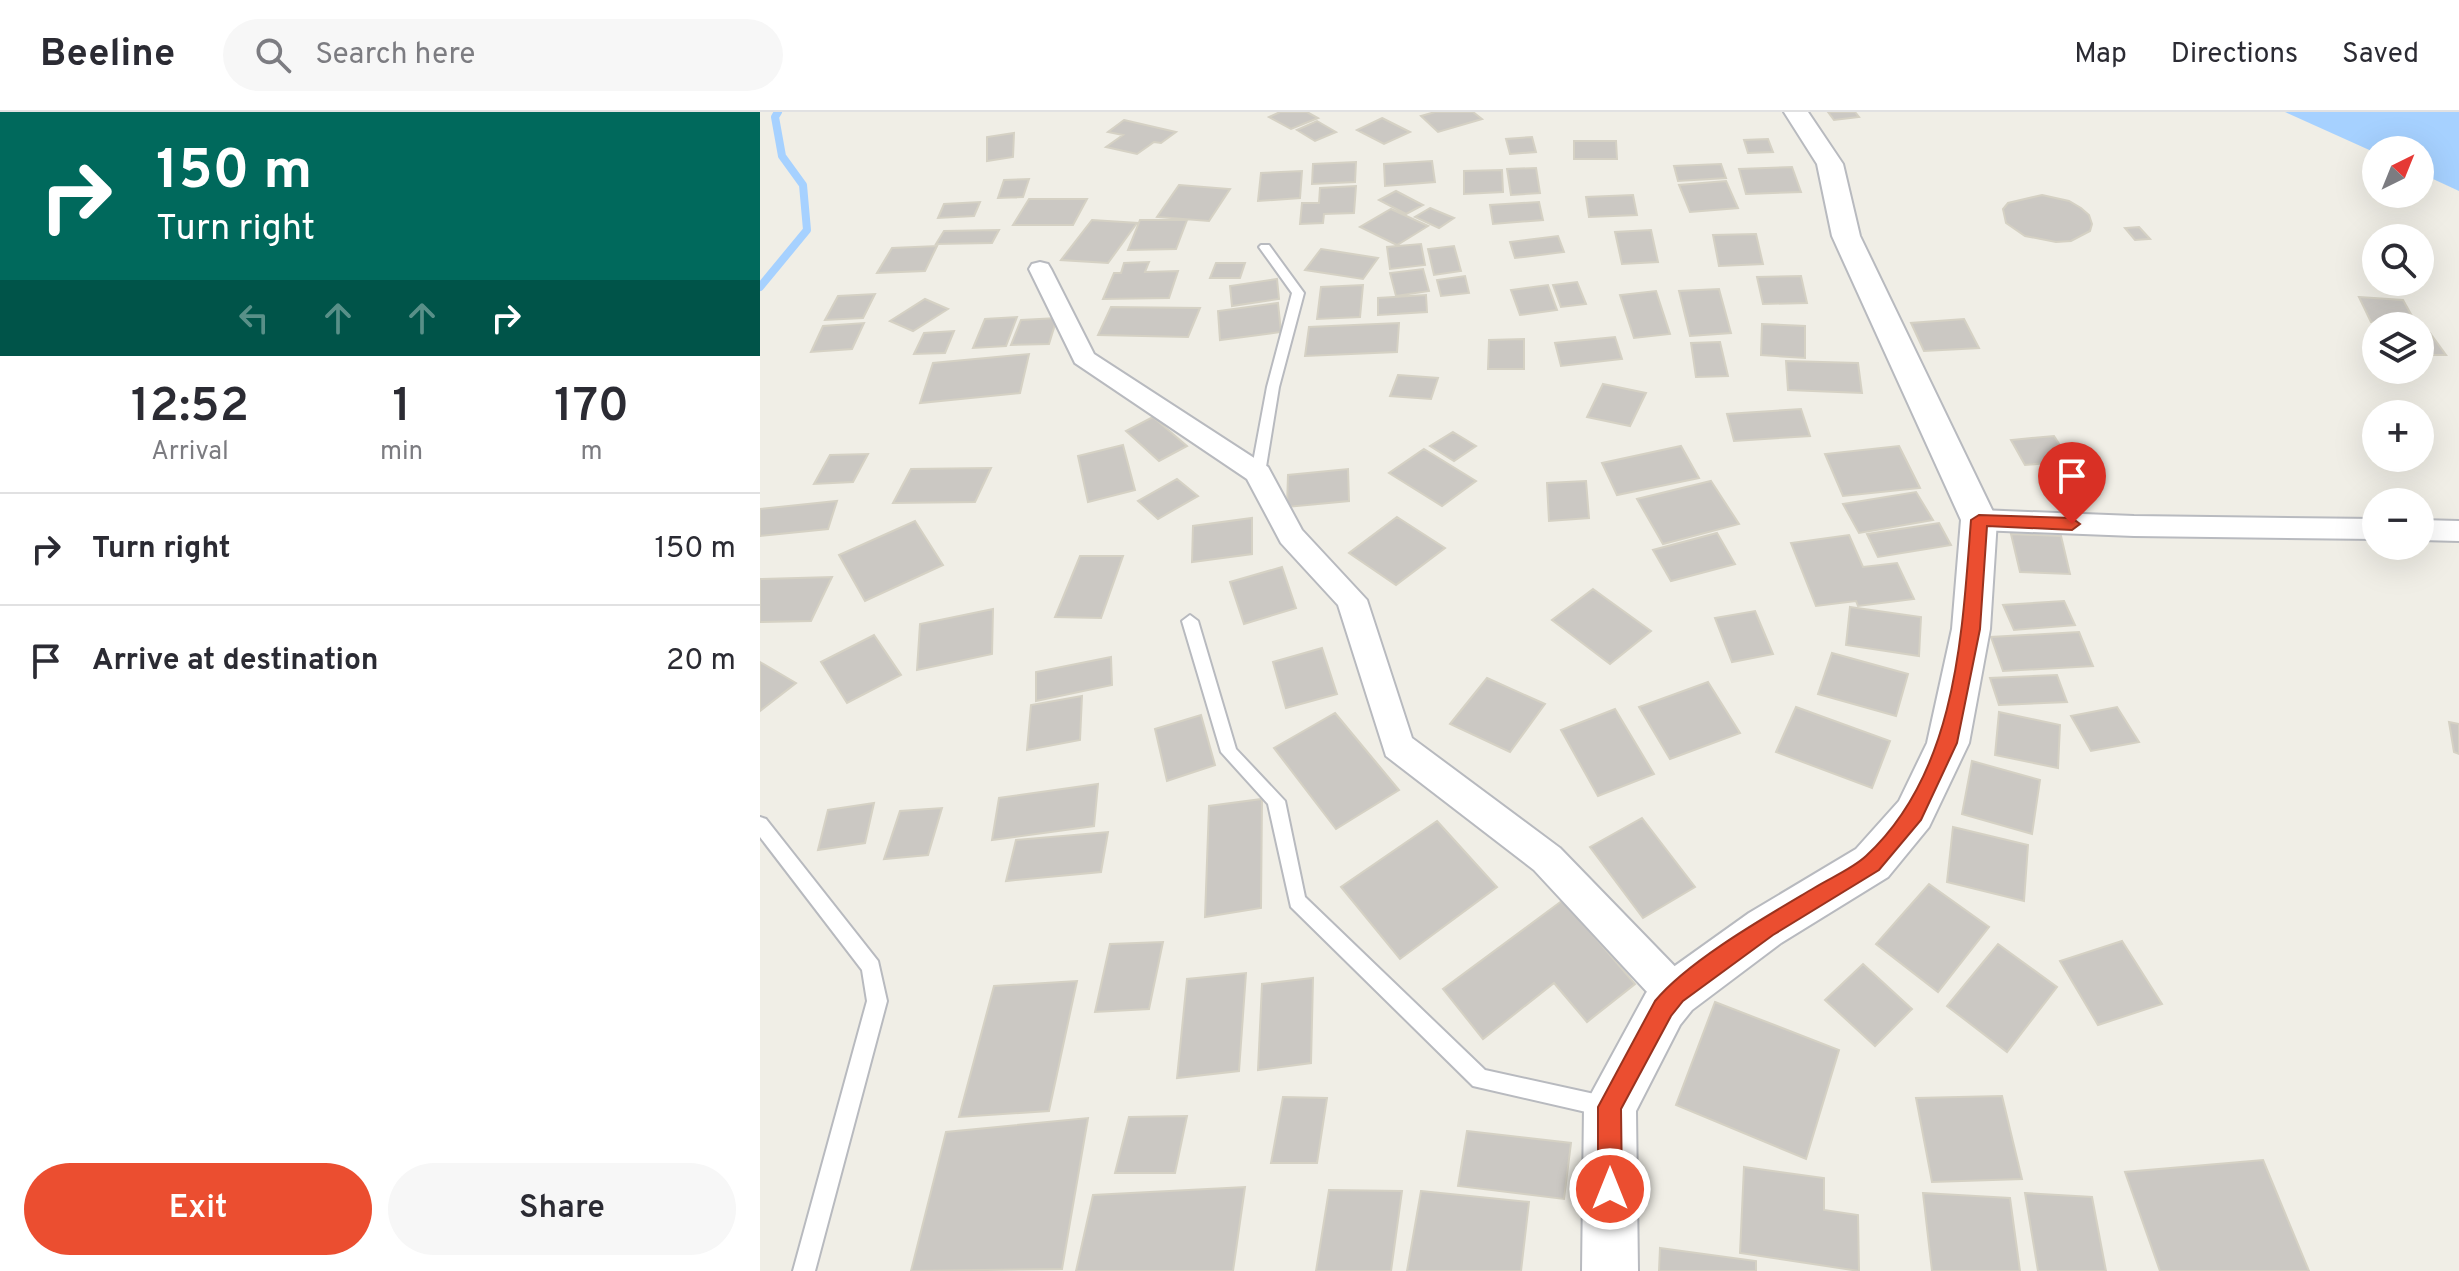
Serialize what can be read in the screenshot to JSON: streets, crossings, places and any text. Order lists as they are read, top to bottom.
{
  "north": "top right",
  "page": {
    "header": "Beeline",
    "search": "Search here",
    "nav": ["Map", "Directions", "Saved"],
    "turn": ["150 m", "Turn right"],
    "map_buttons": ["+", "−"],
    "eta": [
      "12:52",
      "Arrival",
      "1",
      "min",
      "170",
      "m"
    ],
    "list": [
      {
        "name": "Turn right",
        "value": "150 m"
      },
      {
        "name": "Arrive at destination",
        "value": "20 m"
      }
    ],
    "buttons": ["Exit", "Share"]
  }
}
